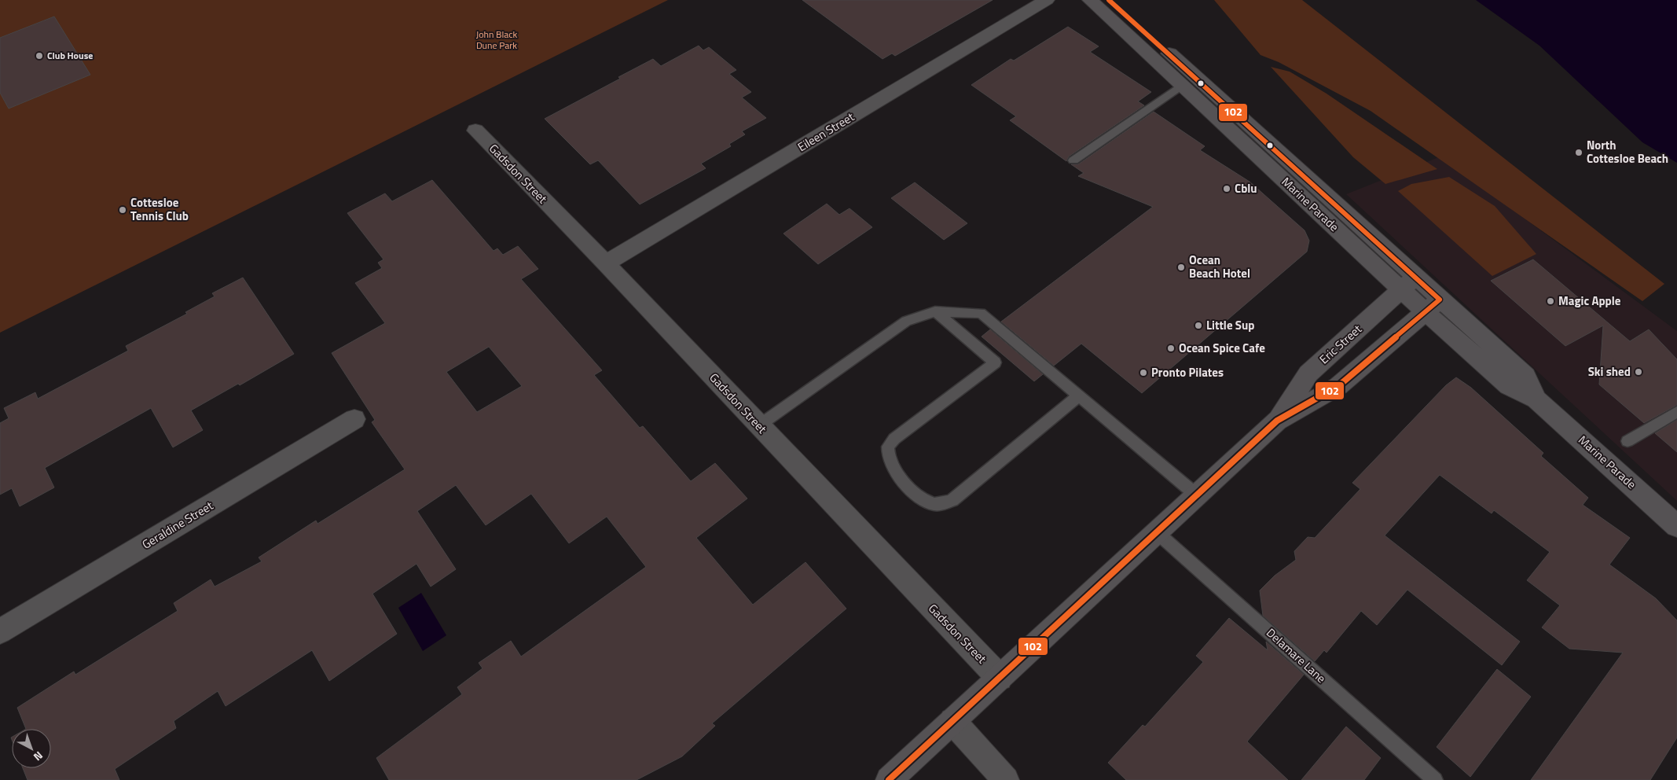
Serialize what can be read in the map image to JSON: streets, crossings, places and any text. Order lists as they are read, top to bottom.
{
  "streets": {
    "main road": ["Marine Parade", "Eric Street"],
    "street": ["Eileen Street", "Gadsdon Street", "Geraldine Street"],
    "lane": ["Delamare Lane"]
  },
  "crossings": [
    ["Eileen Street", "Gadsdon Street"],
    ["Gadsdon Street", "Eric Street"],
    ["Marine Parade", "Eric Street"],
    ["Eric Street", "Delamare Lane"]
  ],
  "parks": ["John Black Dune Park"],
  "places": [
    "Club House",
    "North Cottesloe Beach",
    "Cblu",
    "Cottesloe Tennis Club",
    "Ocean Beach Hotel",
    "Magic Apple",
    "Little Sup",
    "Ocean Spice Cafe",
    "Ski shed",
    "Pronto Pilates"
  ],
  "lines": ["transit line 102"],
  "north": "bottom right"
}
